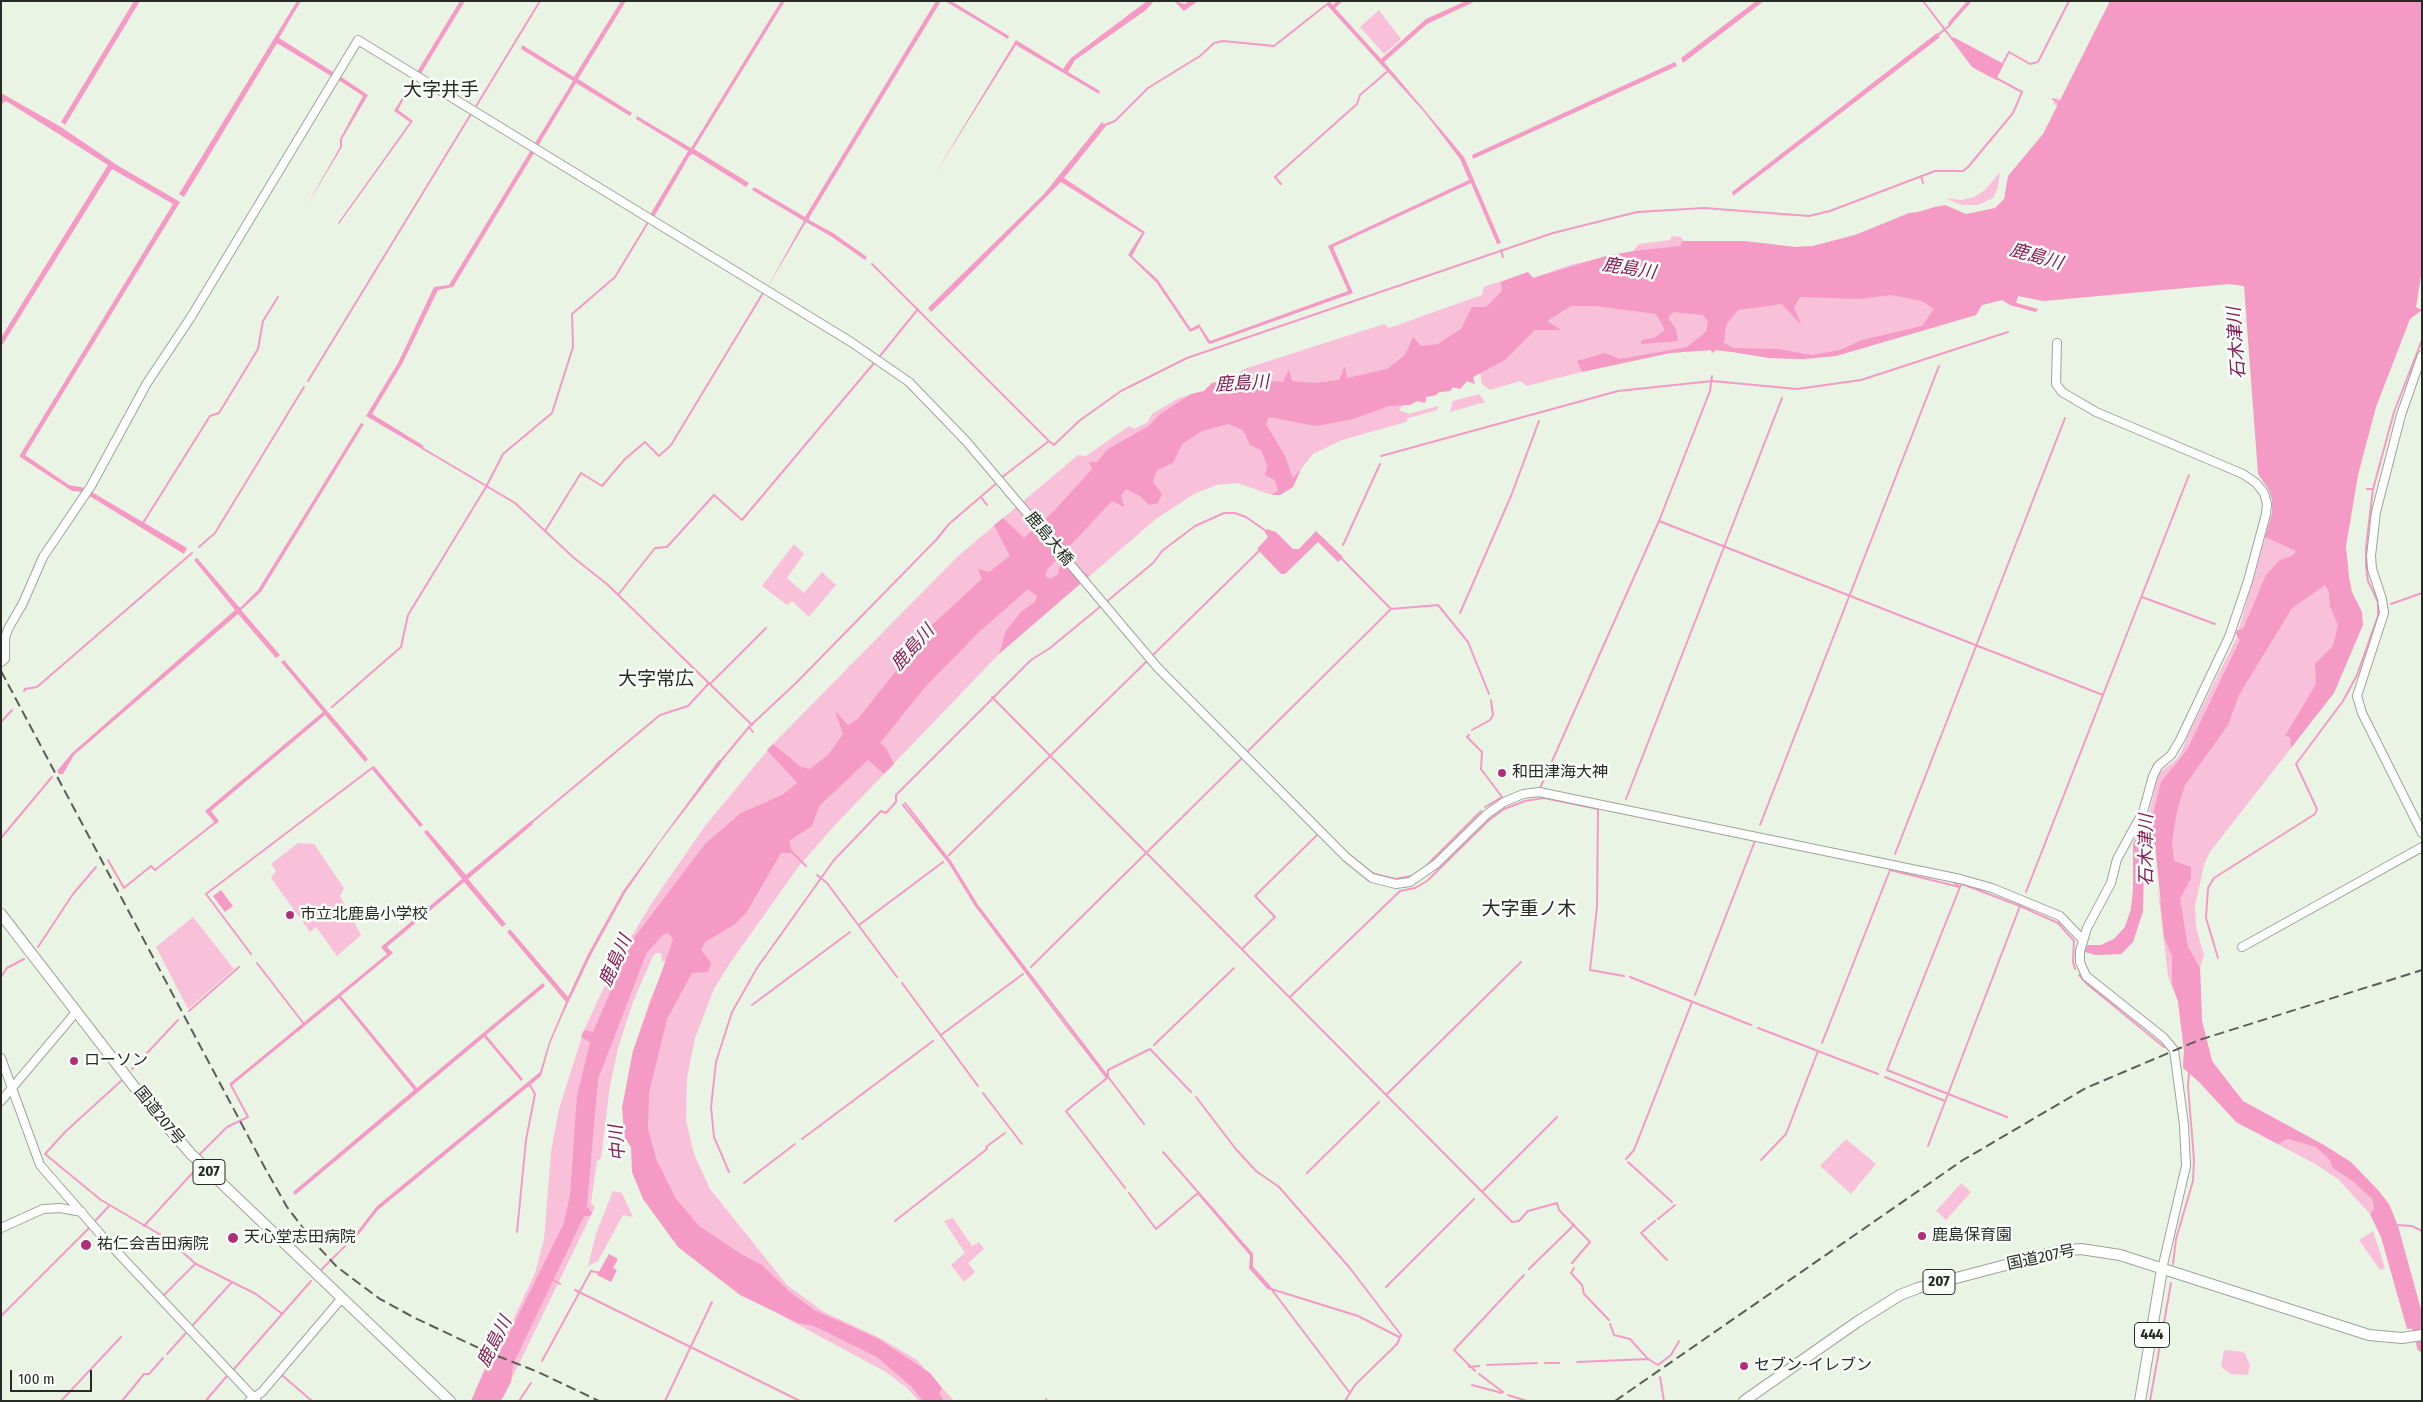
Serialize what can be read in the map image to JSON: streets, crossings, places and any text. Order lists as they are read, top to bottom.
{
  "streets": {
    "highway": ["国道207号", "207", "444"],
    "street": ["鹿島大橋"]
  },
  "crossings": [
    ["国道207号", "444"]
  ],
  "districts": ["大字井手", "大字常広", "大字重ノ木"],
  "water": ["鹿島川", "石木津川", "中川"],
  "places": [
    "和田津海大神",
    "市立北鹿島小学校",
    "ローソン",
    "鹿島保育園",
    "天心堂志田病院",
    "祐仁会吉田病院",
    "セブン-イレブン"
  ],
  "scale_bar": "100 m"
}
